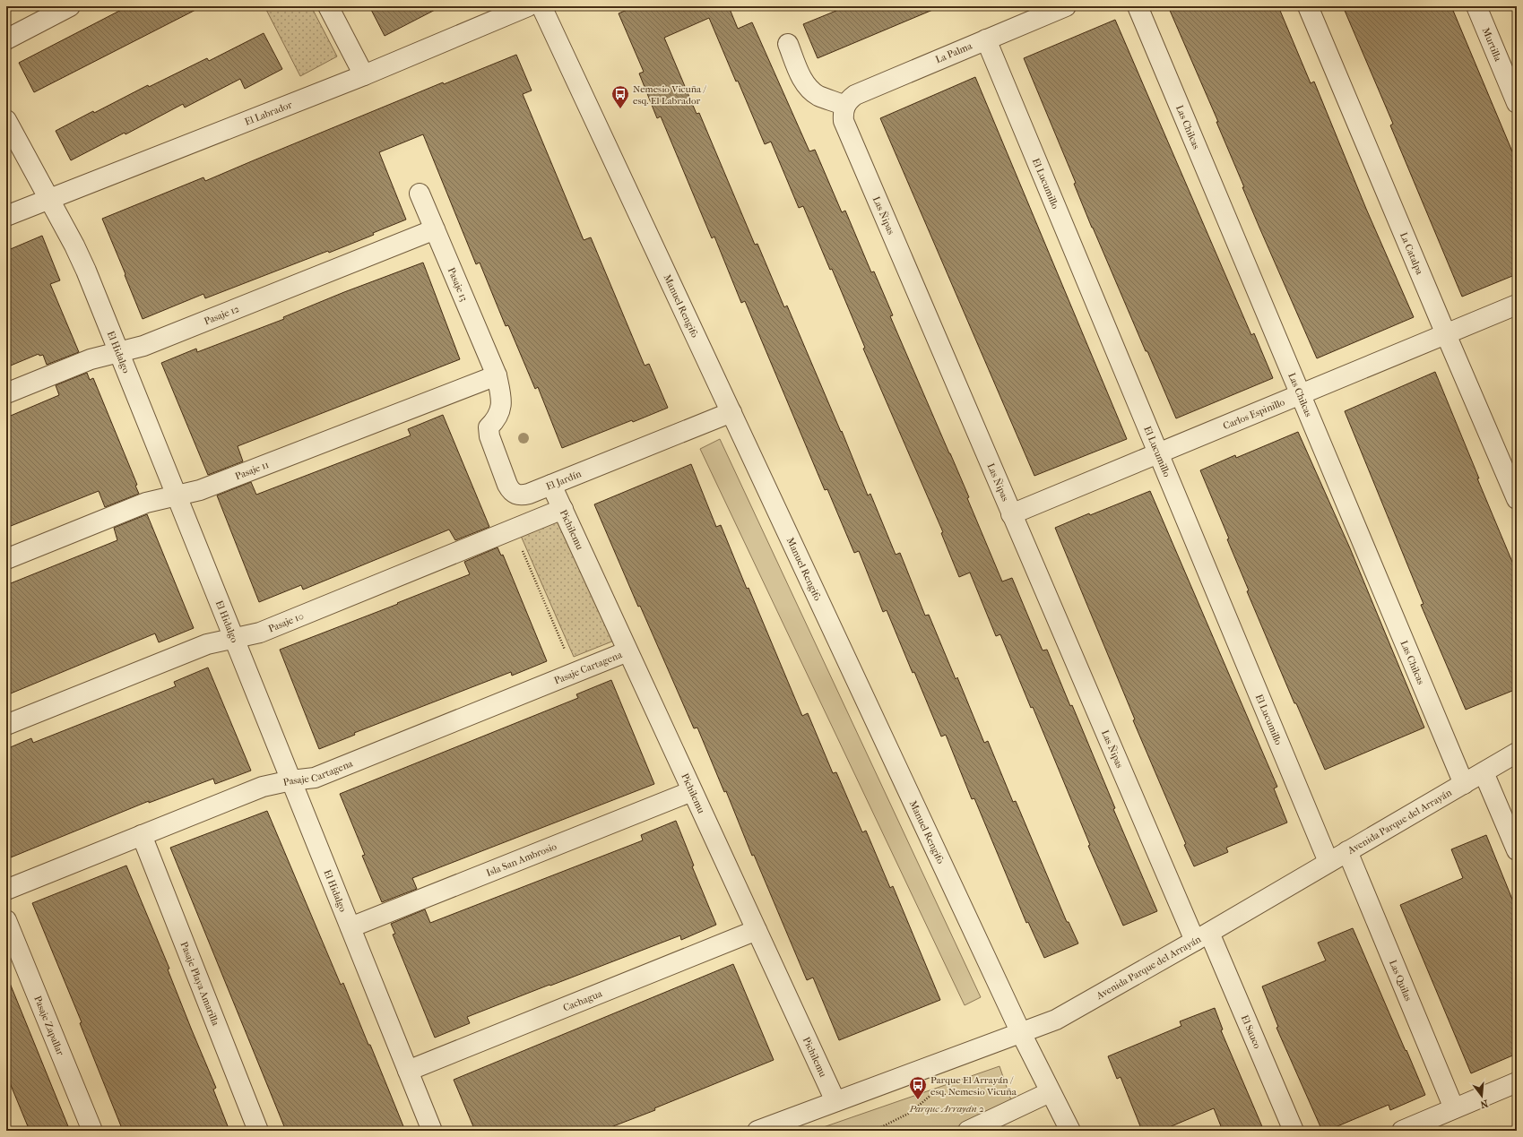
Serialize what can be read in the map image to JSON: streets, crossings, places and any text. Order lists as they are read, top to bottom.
{
  "streets": {
    "street": [
      "Murtilla",
      "La Palma",
      "El Labrador",
      "Las Chilcas",
      "El Lucumillo",
      "Las Ñipas",
      "La Catalpa",
      "Pasaje 13",
      "Manuel Rengifo",
      "Pasaje 12",
      "El Hidalgo",
      "Carlos Espinillo",
      "Pasaje 11",
      "El Jardín",
      "Pichilemu",
      "Pasaje 10",
      "Pasaje Cartagena",
      "Avenida Parque del Arrayán",
      "Isla San Ambrosio",
      "Las Quilas",
      "Pasaje Playa Amarilla",
      "Cachagua",
      "Pasaje Zapallar",
      "El Sauco"
    ]
  },
  "crossings": [
    ["La Palma", "El Lucumillo"],
    ["La Palma", "Las Ñipas"],
    ["El Labrador", "El Hidalgo"],
    ["Las Chilcas", "Carlos Espinillo"],
    ["Las Chilcas", "Avenida Parque del Arrayán"],
    ["El Lucumillo", "Carlos Espinillo"],
    ["El Lucumillo", "Avenida Parque del Arrayán"],
    ["Las Ñipas", "Carlos Espinillo"],
    ["Las Ñipas", "Avenida Parque del Arrayán"],
    ["Las Ñipas", "El Sauco"],
    ["La Catalpa", "Carlos Espinillo"],
    ["Pasaje 13", "Pasaje 12"],
    ["Pasaje 13", "Pasaje 11"],
    ["Pasaje 13", "El Jardín"],
    ["Manuel Rengifo", "El Jardín"],
    ["Manuel Rengifo", "Avenida Parque del Arrayán"],
    ["Pasaje 12", "El Hidalgo"],
    ["El Hidalgo", "Pasaje 11"],
    ["El Hidalgo", "Pasaje 10"],
    ["El Hidalgo", "Pasaje Cartagena"],
    ["El Hidalgo", "Isla San Ambrosio"],
    ["El Hidalgo", "Cachagua"],
    ["Pasaje 11", "El Jardín"],
    ["El Jardín", "Pichilemu"],
    ["Pichilemu", "Pasaje 10"],
    ["Pichilemu", "Pasaje Cartagena"],
    ["Pichilemu", "Avenida Parque del Arrayán"],
    ["Pichilemu", "Isla San Ambrosio"],
    ["Pichilemu", "Cachagua"],
    ["Pasaje Cartagena", "Pasaje Playa Amarilla"],
    ["Avenida Parque del Arrayán", "Las Quilas"],
    ["Avenida Parque del Arrayán", "El Sauco"]
  ],
  "parks": ["Parque Arrayán 2"],
  "places": {
    "bus stop": ["Nemesio Vicuña / esq. El Labrador", "Parque El Arrayán / esq. Nemesio Vicuña"]
  },
  "north": "bottom"
}
